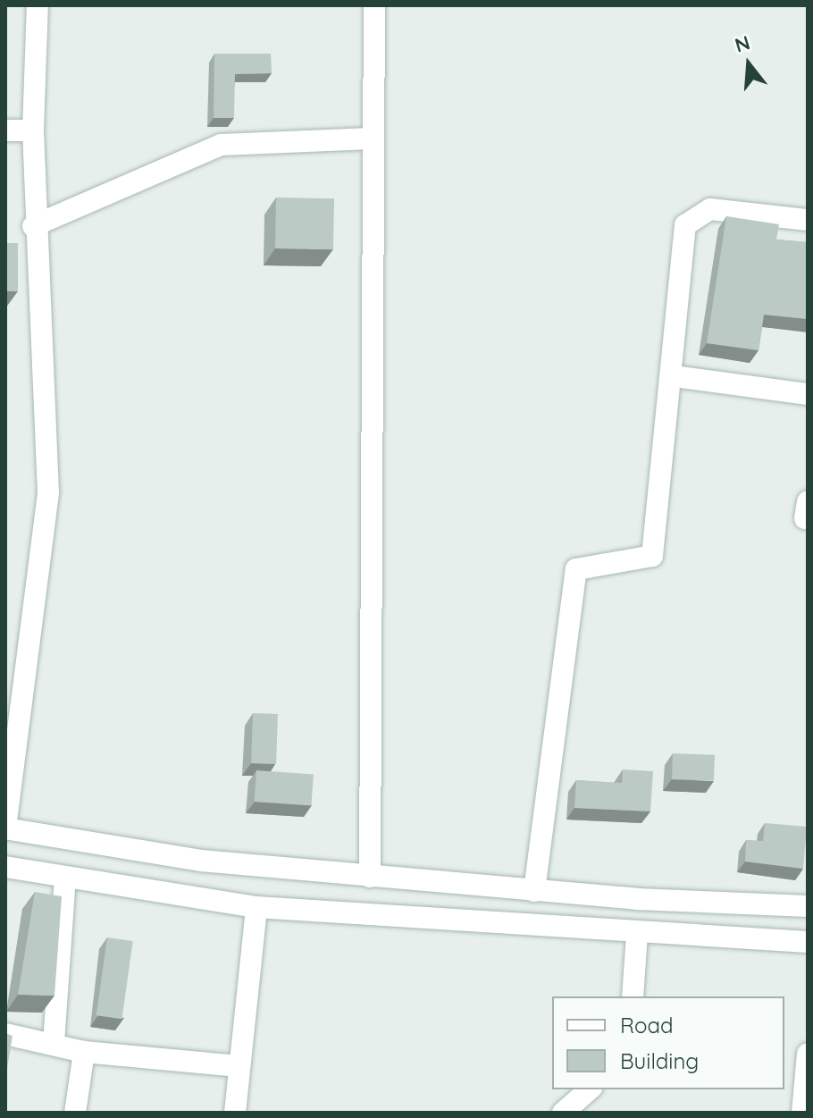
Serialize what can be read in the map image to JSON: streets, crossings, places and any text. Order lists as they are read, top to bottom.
{
  "legend": ["Road", "Building"],
  "north": "top"
}
